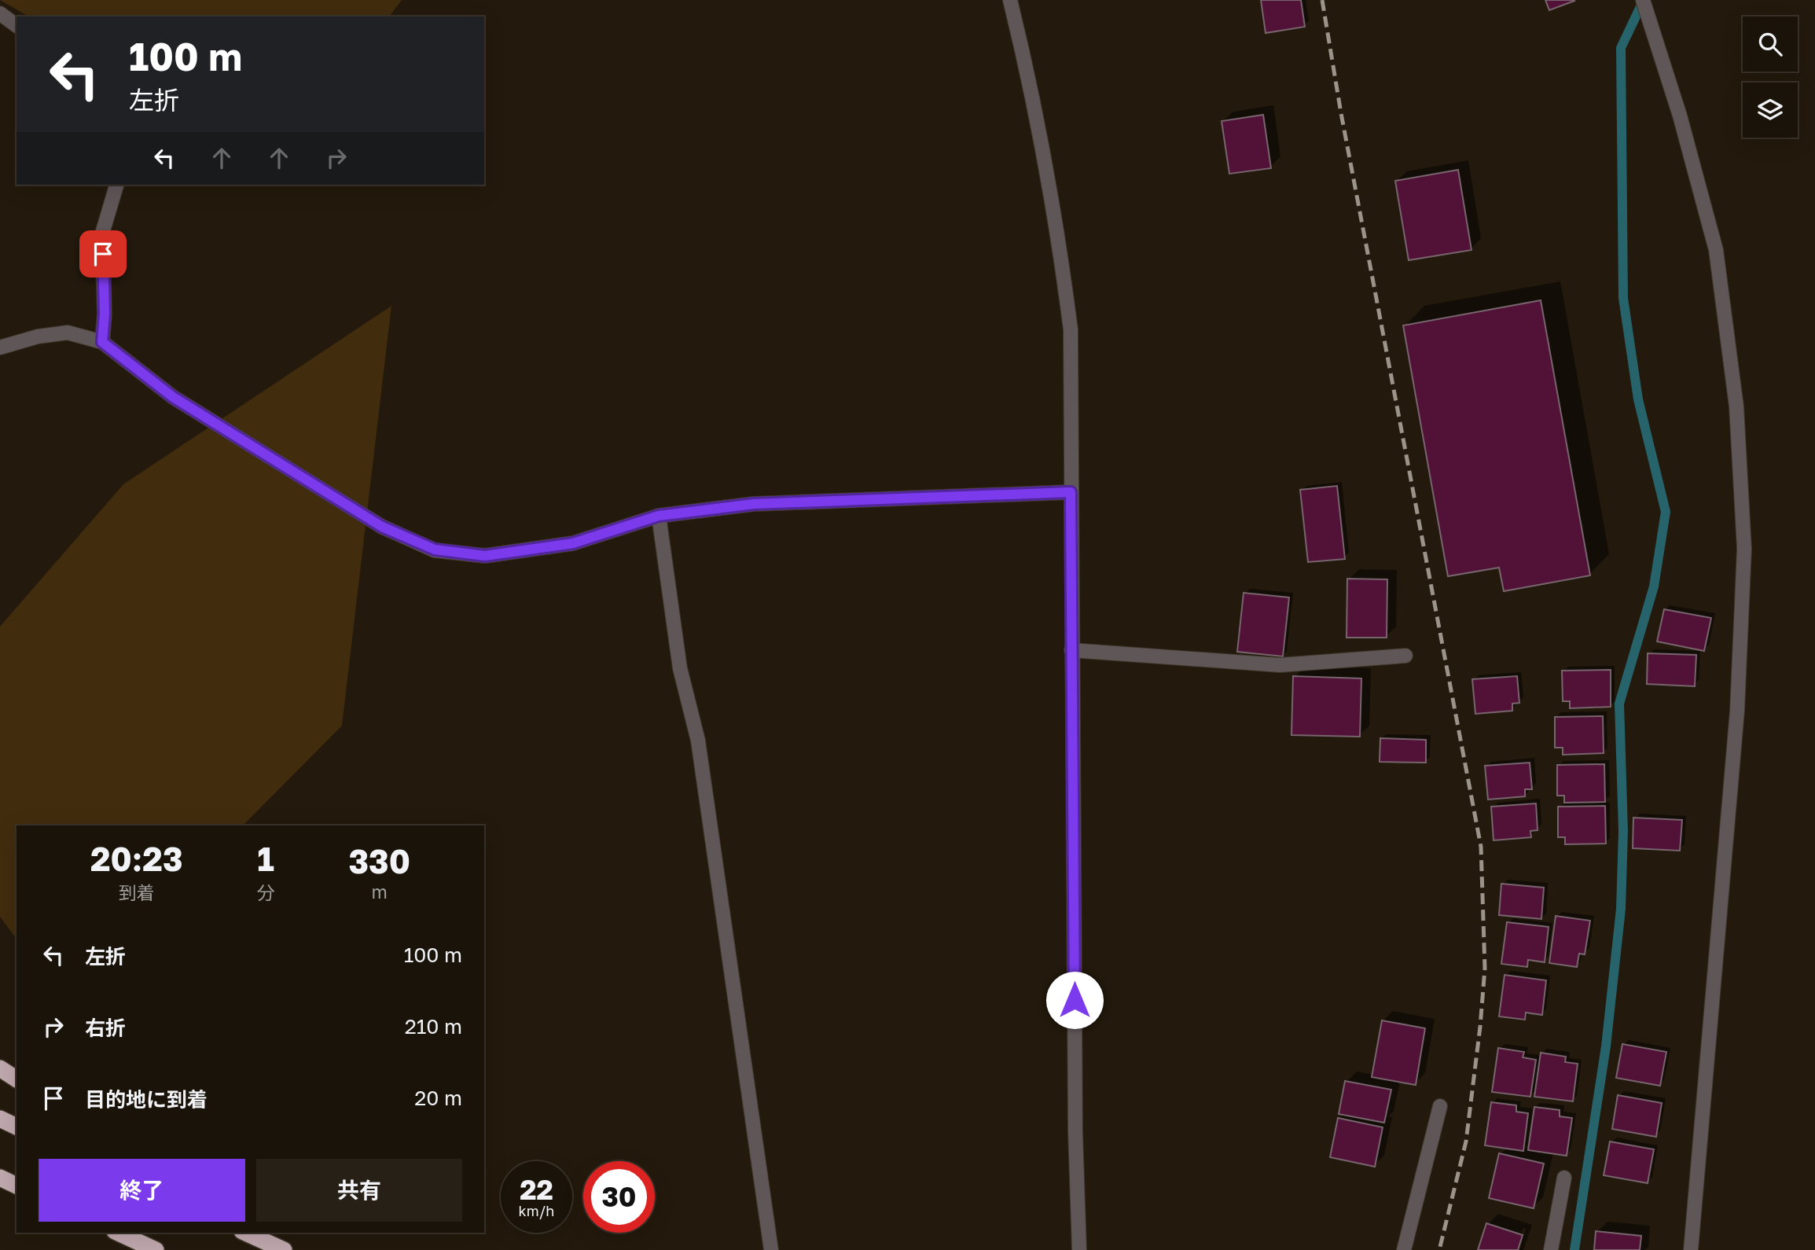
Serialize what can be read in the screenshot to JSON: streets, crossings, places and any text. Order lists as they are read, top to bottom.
{
  "page": {
    "turn": ["100 m", "左折"],
    "eta": [
      "20:23",
      "到着",
      "1",
      "分",
      "330",
      "m"
    ],
    "list": [
      {
        "name": "左折",
        "value": "100 m"
      },
      {
        "name": "右折",
        "value": "210 m"
      },
      {
        "name": "目的地に到着",
        "value": "20 m"
      }
    ],
    "buttons": ["終了", "共有"],
    "speed": "22 km/h",
    "limit": "30"
  }
}
